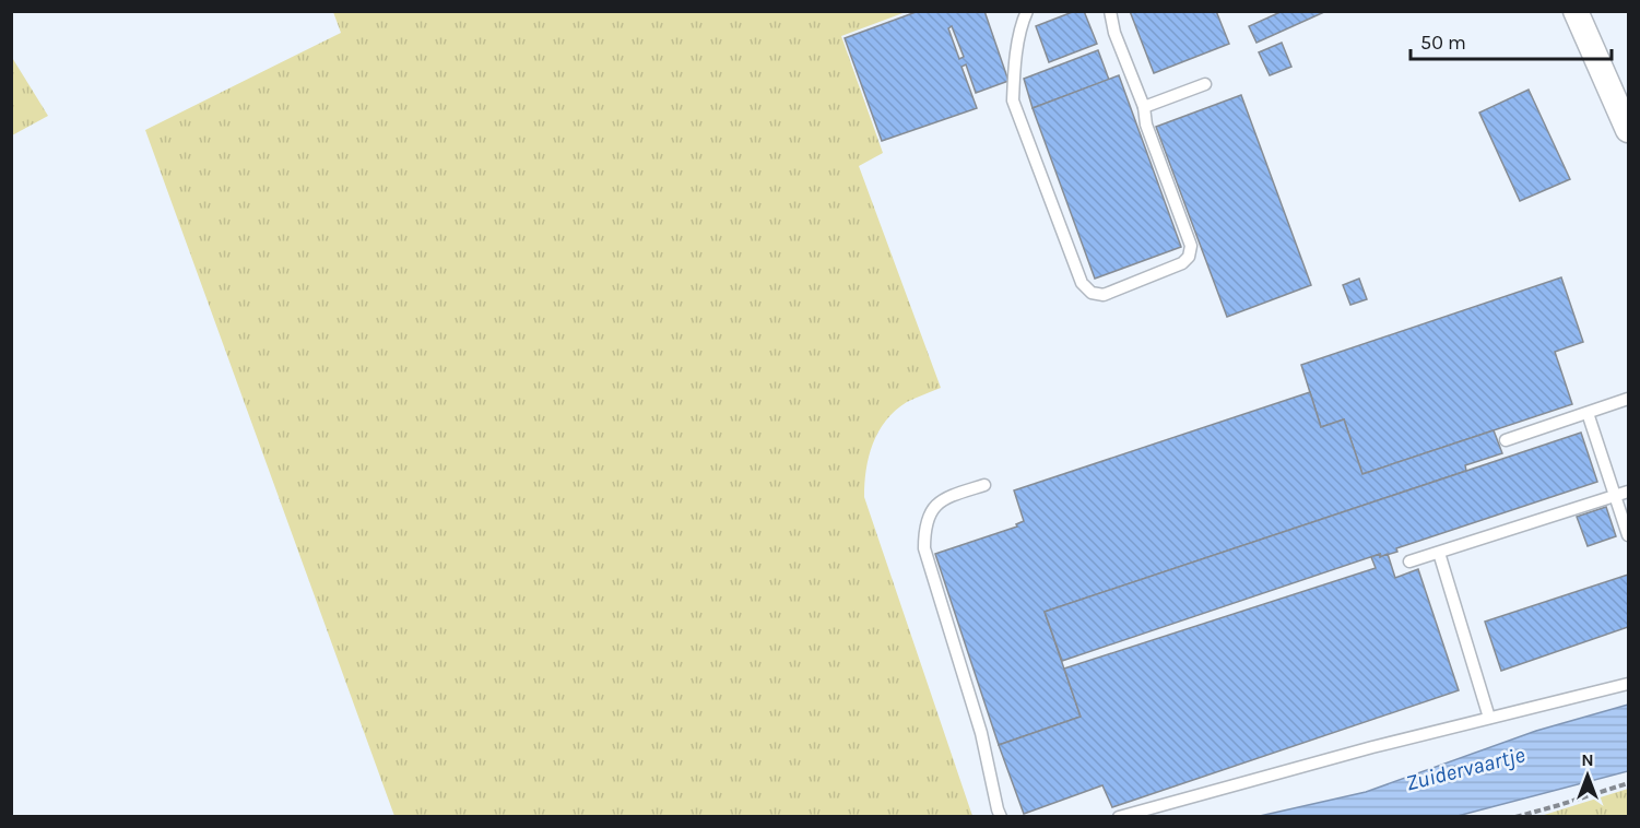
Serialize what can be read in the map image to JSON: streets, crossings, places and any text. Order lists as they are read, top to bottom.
{
  "water": ["Zuidervaartje"],
  "scale_bar": "50 m",
  "north": "top"
}
